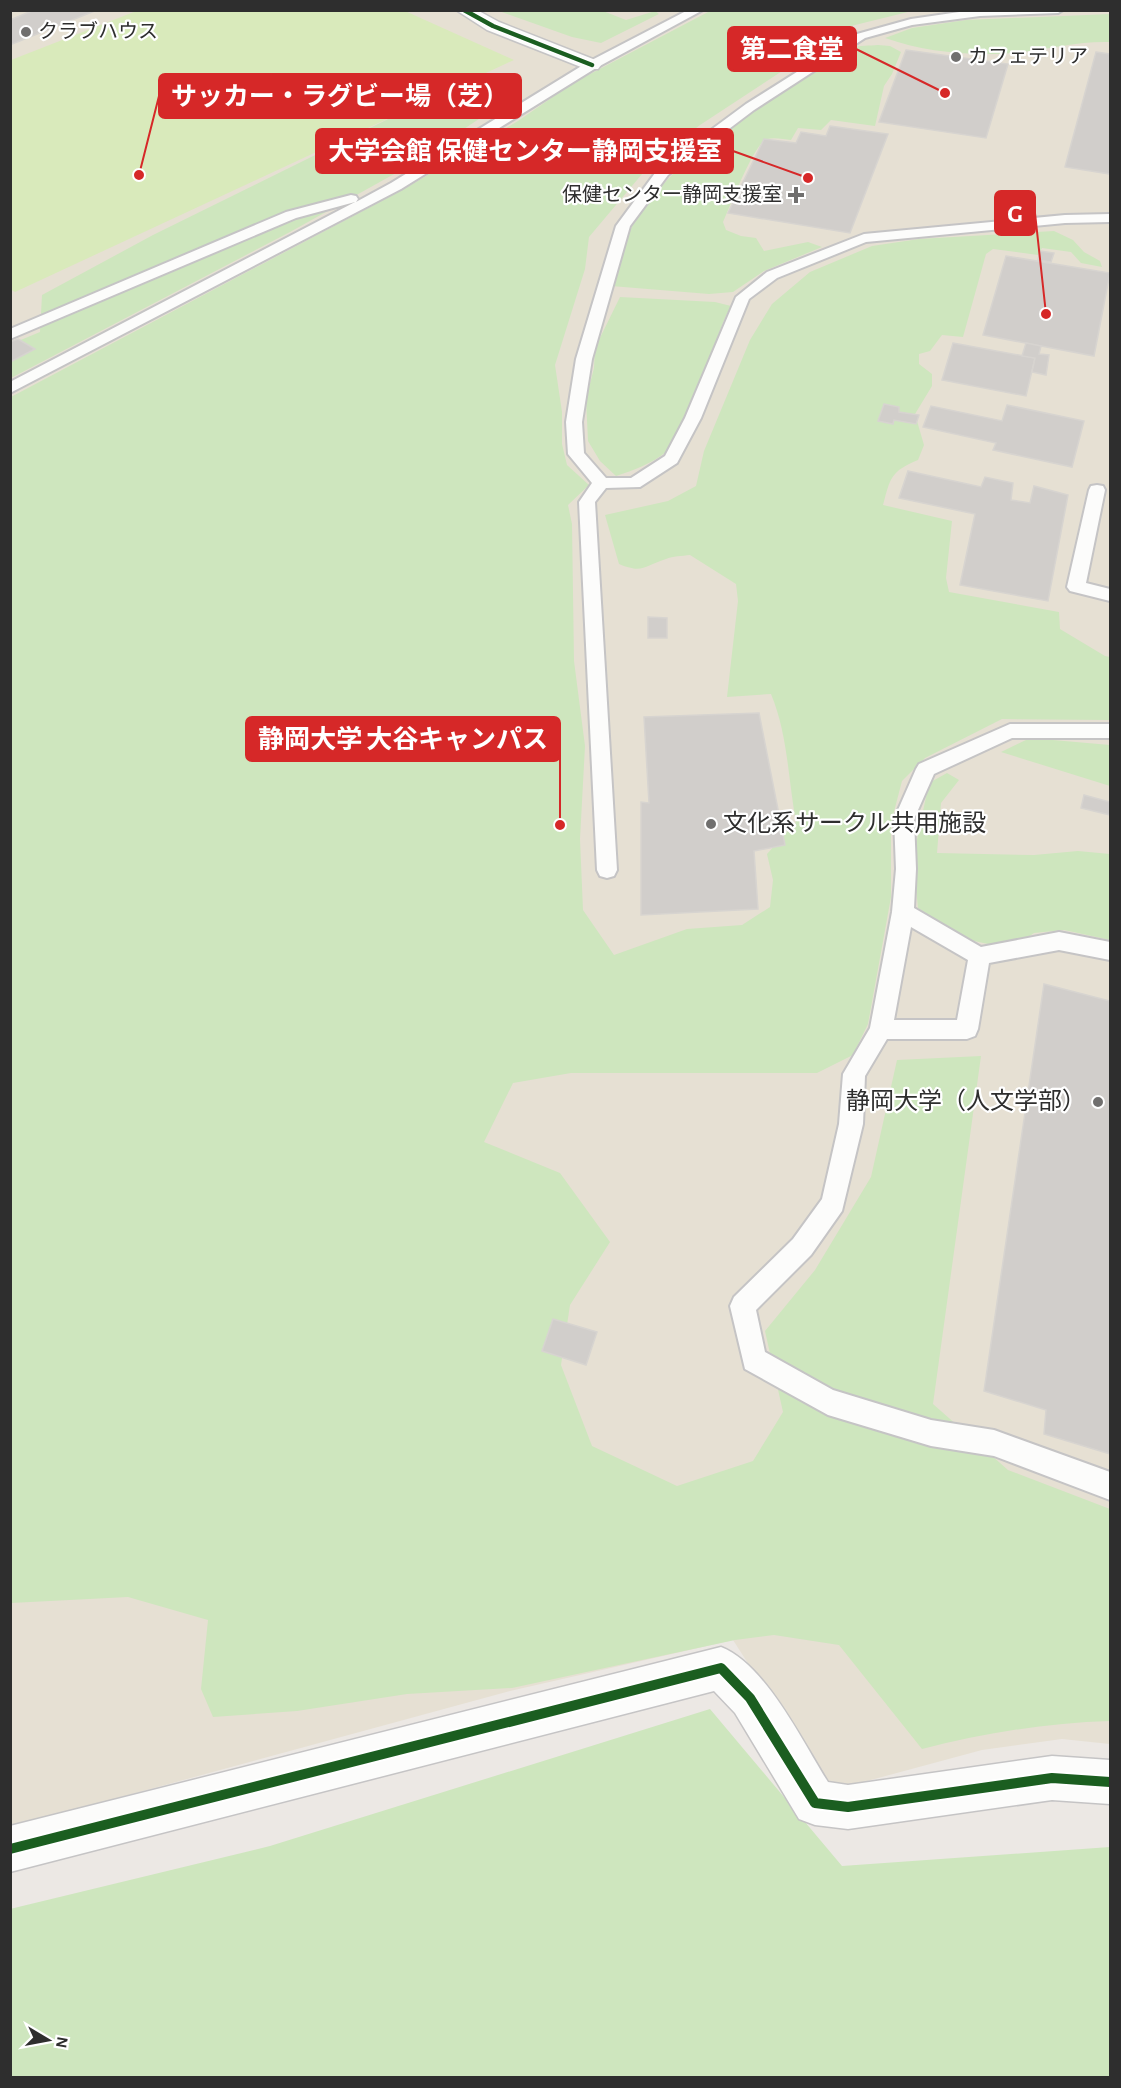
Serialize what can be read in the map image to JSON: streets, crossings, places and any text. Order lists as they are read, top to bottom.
{
  "places": {
    "other": [
      "クラブハウス",
      "カフェテリア",
      "第二食堂",
      "サッカー・ラグビー場（芝）",
      "大学会館 保健センター静岡支援室",
      "G",
      "文化系サークル共用施設",
      "静岡大学 大谷キャンパス",
      "静岡大学（人文学部）"
    ],
    "health": ["保健センター静岡支援室"]
  },
  "north": "right"
}
